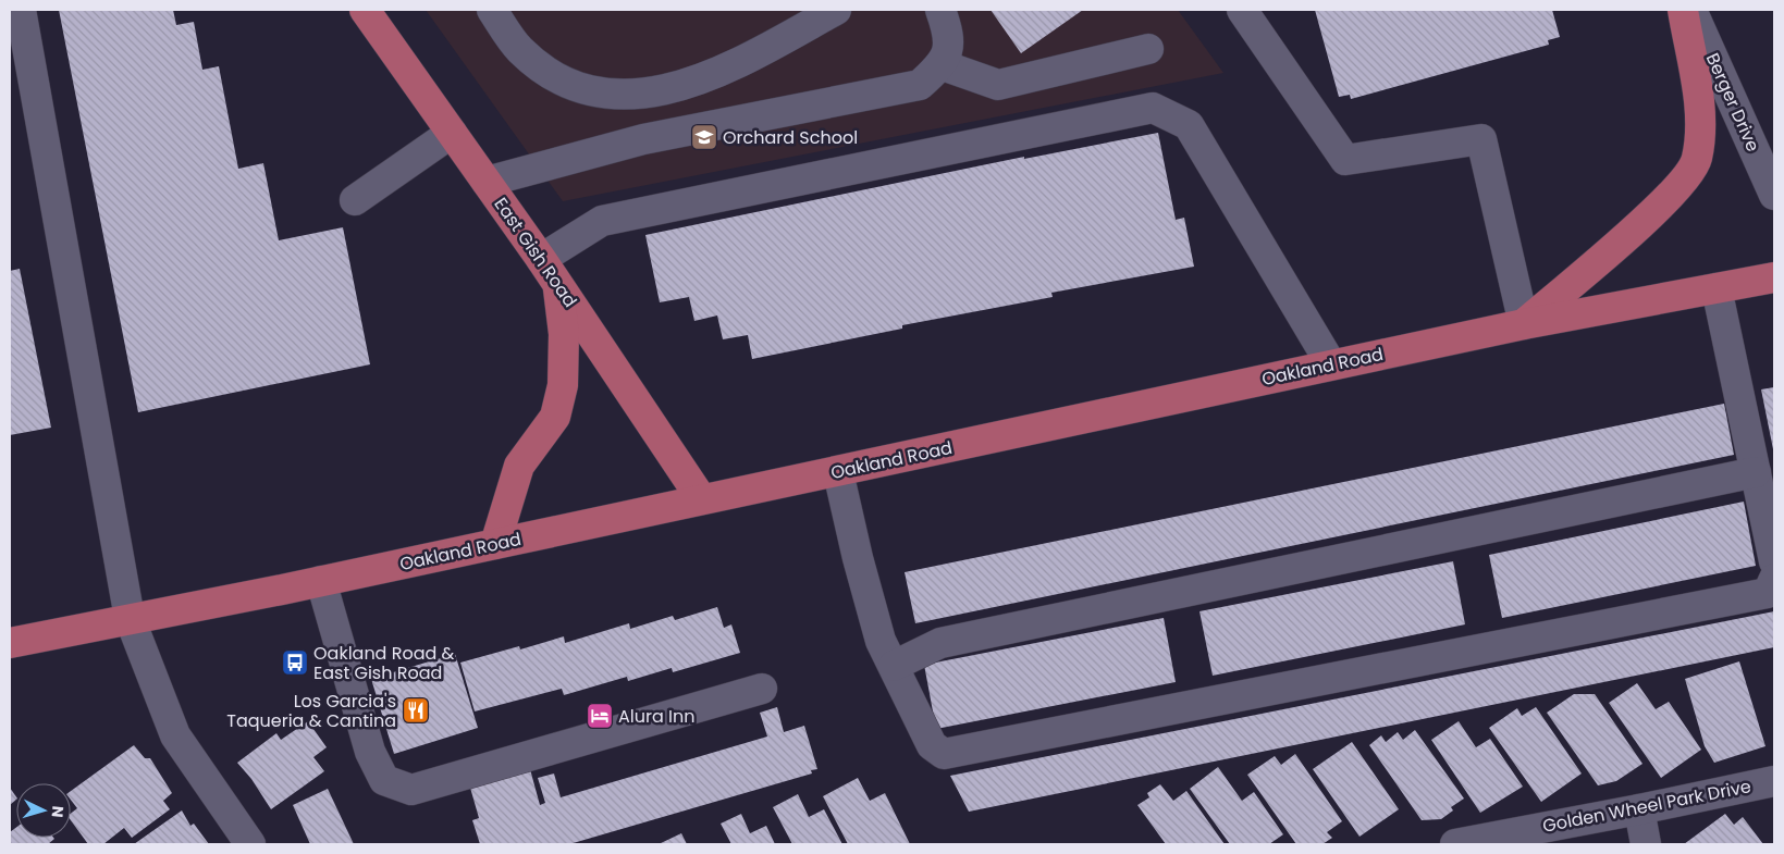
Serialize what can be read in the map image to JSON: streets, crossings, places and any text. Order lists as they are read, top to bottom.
{
  "streets": {
    "main road": ["East Gish Road", "Oakland Road"],
    "street": ["Berger Drive", "Golden Wheel Park Drive"]
  },
  "crossings": [
    ["East Gish Road", "Oakland Road"]
  ],
  "places": {
    "school or university": ["Orchard School"],
    "bus stop": ["Oakland Road & East Gish Road"],
    "restaurant": ["Los Garcia's Taqueria & Cantina"],
    "hotel": ["Alura Inn"]
  },
  "north": "right"
}
